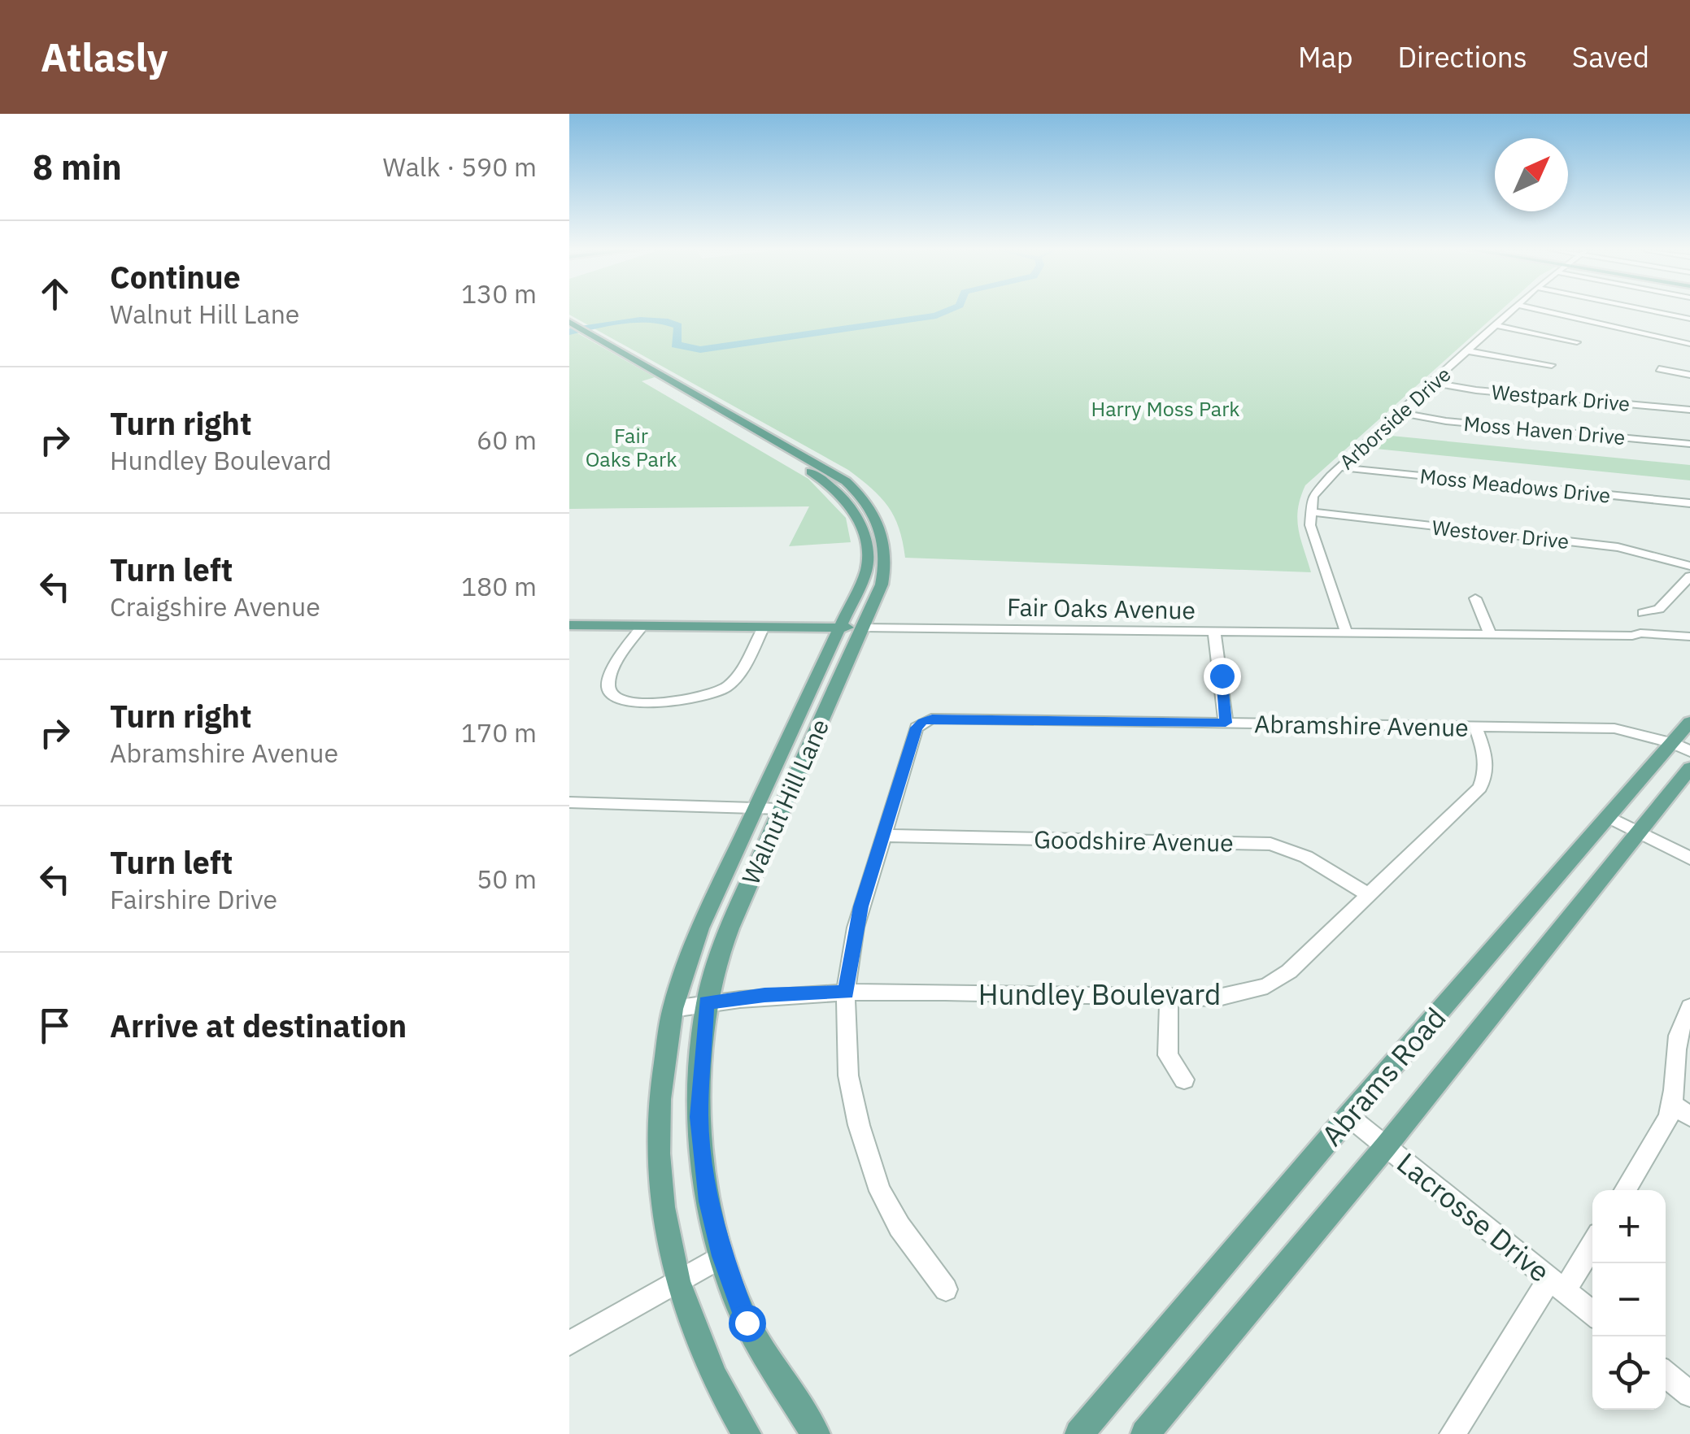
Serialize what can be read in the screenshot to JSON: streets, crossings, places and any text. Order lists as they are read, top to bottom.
{
  "streets": {
    "main road": ["Fair Oaks Avenue", "Walnut Hill Lane", "Abrams Road"],
    "street": [
      "Westpark Drive",
      "Arborside Drive",
      "Moss Haven Drive",
      "Moss Meadows Drive",
      "Westover Drive",
      "Abramshire Avenue",
      "Goodshire Avenue",
      "Hundley Boulevard",
      "Lacrosse Drive"
    ]
  },
  "crossings": [
    ["Westpark Drive", "Arborside Drive"],
    ["Arborside Drive", "Moss Haven Drive"],
    ["Arborside Drive", "Moss Meadows Drive"],
    ["Arborside Drive", "Westover Drive"],
    ["Fair Oaks Avenue", "Walnut Hill Lane"],
    ["Abramshire Avenue", "Goodshire Avenue"],
    ["Abramshire Avenue", "Hundley Boulevard"],
    ["Abramshire Avenue", "Abrams Road"],
    ["Walnut Hill Lane", "Hundley Boulevard"],
    ["Goodshire Avenue", "Hundley Boulevard"],
    ["Abrams Road", "Lacrosse Drive"]
  ],
  "parks": ["Harry Moss Park", "Fair Oaks Park"],
  "north": "top right",
  "page": {
    "header": "Atlasly",
    "nav": ["Map", "Directions", "Saved"],
    "heading": ["8 min", "Walk · 590 m"],
    "list": [
      ["Continue", "Walnut Hill Lane", "130 m"],
      ["Turn right", "Hundley Boulevard", "60 m"],
      ["Turn left", "Craigshire Avenue", "180 m"],
      ["Turn right", "Abramshire Avenue", "170 m"],
      ["Turn left", "Fairshire Drive", "50 m"],
      "Arrive at destination"
    ],
    "map_buttons": ["+", "−"]
  }
}
